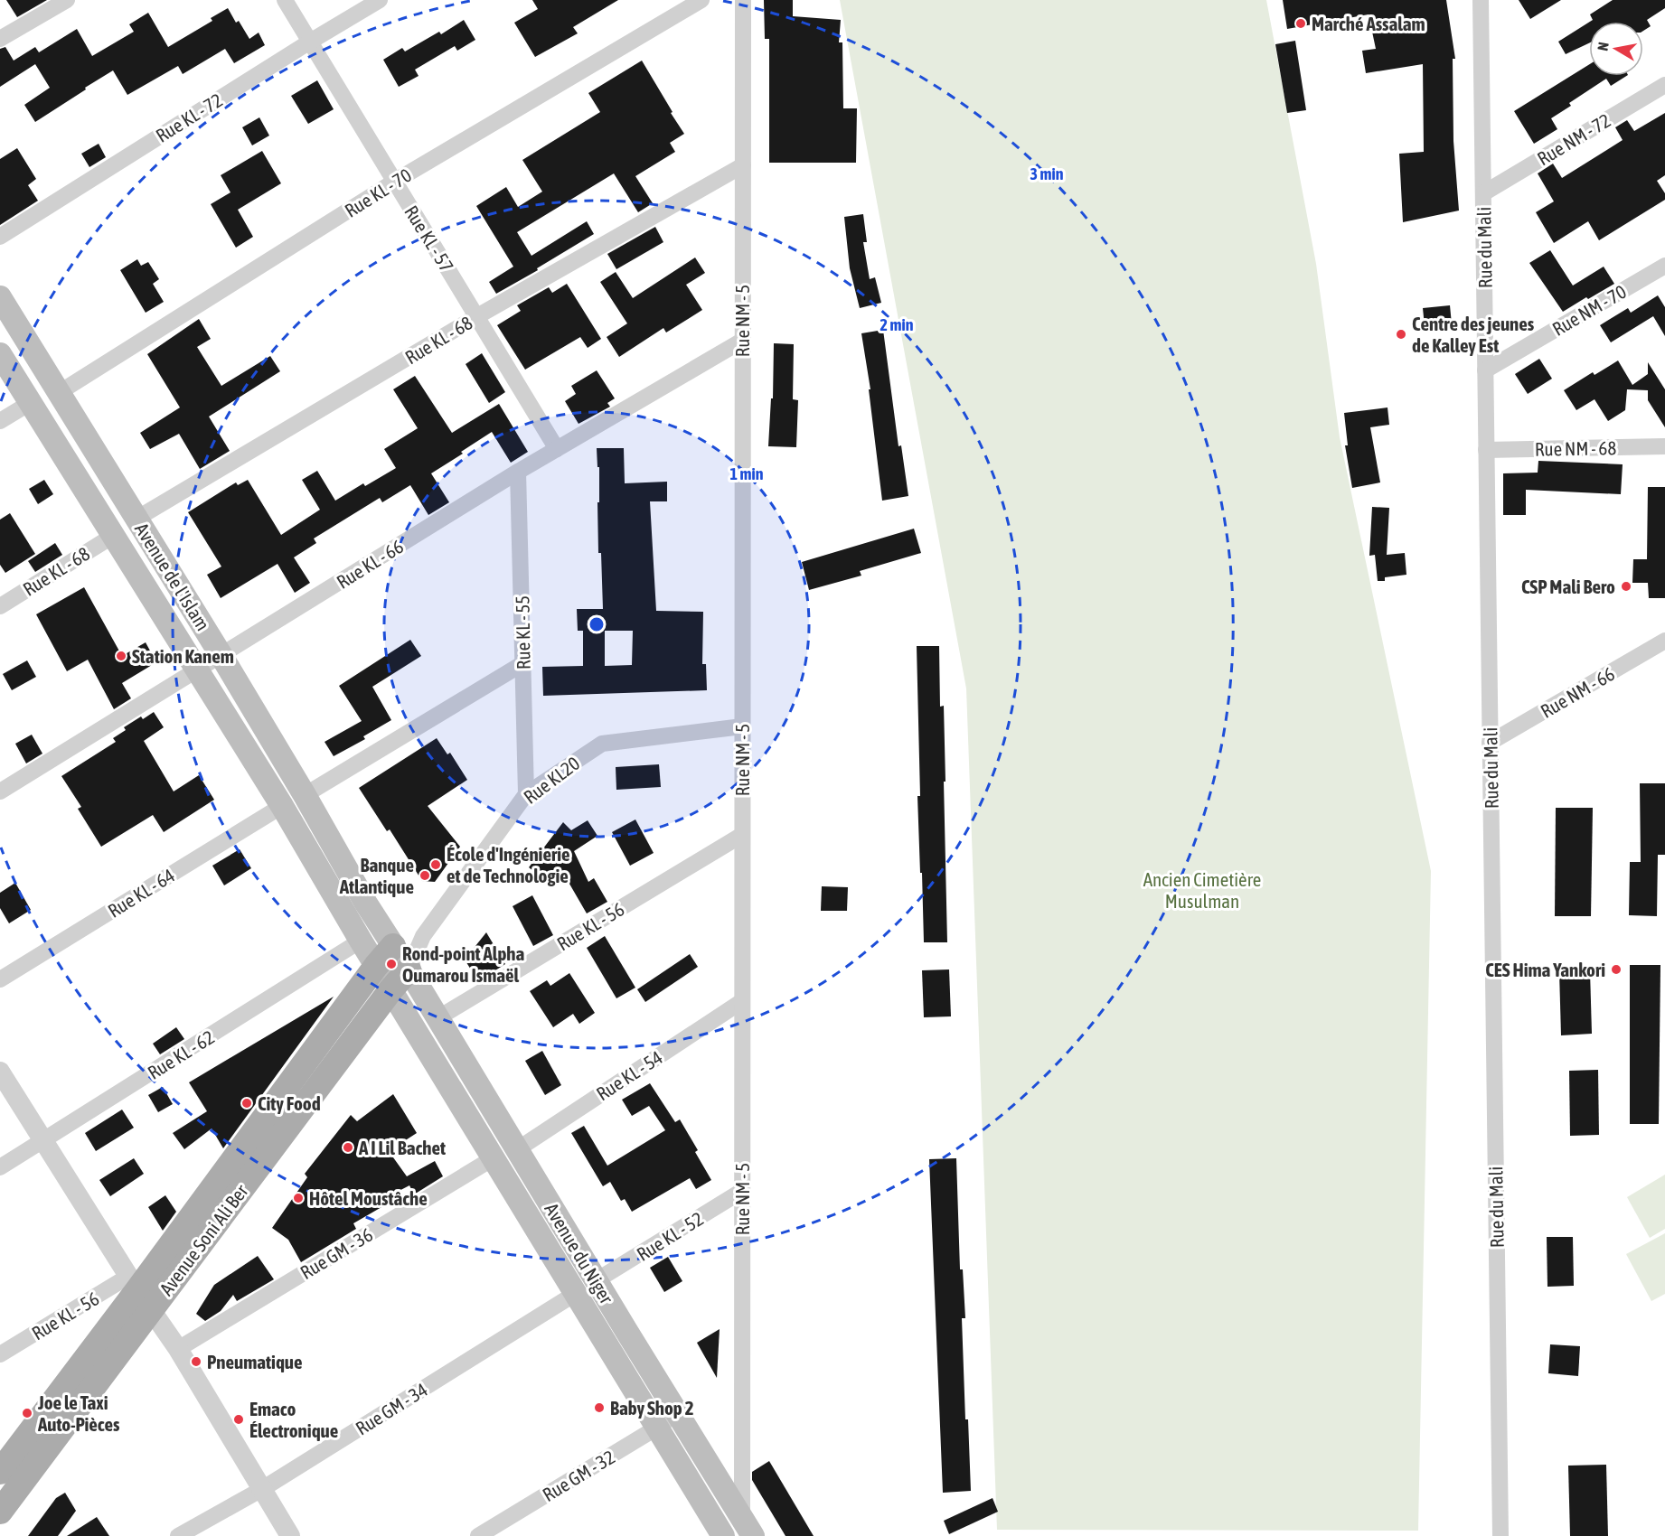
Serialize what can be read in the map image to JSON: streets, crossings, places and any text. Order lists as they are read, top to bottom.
{
  "streets": {
    "main road": ["Avenue de l'Islam", "Avenue Soni Ali Ber", "Avenue du Niger"],
    "street": [
      "Rue KL - 72",
      "Rue NM - 72",
      "Rue KL - 70",
      "Rue KL - 57",
      "Rue du Mali",
      "Rue NM - 70",
      "Rue NM - 5",
      "Rue KL - 68",
      "Rue NM - 68",
      "Rue KL - 66",
      "Rue KL - 55",
      "Rue NM - 66",
      "Rue KL20",
      "Rue KL - 64",
      "Rue KL - 56",
      "Rue KL - 62",
      "Rue KL - 54",
      "Rue KL - 52",
      "Rue GM - 36",
      "Rue GM - 34",
      "Rue GM - 32"
    ]
  },
  "crossings": [
    ["Rue KL - 72", "Rue KL - 57"],
    ["Rue NM - 72", "Rue du Mali"],
    ["Rue KL - 70", "Rue KL - 57"],
    ["Rue KL - 70", "Avenue de l'Islam"],
    ["Rue KL - 57", "Rue KL - 68"],
    ["Rue KL - 57", "Rue KL - 66"],
    ["Rue du Mali", "Rue NM - 70"],
    ["Rue du Mali", "Rue NM - 68"],
    ["Rue du Mali", "Rue NM - 66"],
    ["Rue NM - 5", "Rue KL - 68"],
    ["Rue NM - 5", "Rue KL - 66"],
    ["Rue NM - 5", "Rue KL20"],
    ["Rue NM - 5", "Rue KL - 56"],
    ["Rue NM - 5", "Rue KL - 54"],
    ["Rue NM - 5", "Rue KL - 52"],
    ["Rue NM - 5", "Avenue du Niger"],
    ["Rue KL - 68", "Avenue de l'Islam"],
    ["Rue KL - 66", "Avenue de l'Islam"],
    ["Rue KL - 66", "Rue KL - 55"],
    ["Avenue de l'Islam", "Rue KL20"],
    ["Avenue de l'Islam", "Rue KL - 64"],
    ["Avenue de l'Islam", "Rue KL - 62"],
    ["Avenue de l'Islam", "Avenue Soni Ali Ber"],
    ["Avenue de l'Islam", "Avenue du Niger"],
    ["Rue KL - 55", "Rue KL20"],
    ["Rue KL20", "Avenue Soni Ali Ber"],
    ["Rue KL20", "Avenue du Niger"],
    ["Rue KL - 56", "Avenue Soni Ali Ber"],
    ["Rue KL - 56", "Avenue du Niger"],
    ["Rue KL - 54", "Avenue du Niger"],
    ["Rue KL - 52", "Avenue du Niger"],
    ["Avenue Soni Ali Ber", "Avenue du Niger"],
    ["Rue GM - 36", "Avenue du Niger"],
    ["Avenue du Niger", "Rue GM - 34"],
    ["Avenue du Niger", "Rue GM - 32"]
  ],
  "parks": ["Ancien Cimetière Musulman"],
  "places": [
    "Marché Assalam",
    "Centre des jeunes de Kalley Est",
    "CSP Mali Bero",
    "Station Kanem",
    "École d'Ingénierie et de Technologie",
    "Banque Atlantique",
    "Rond-point Alpha Oumarou Ismaël",
    "CES Hima Yankori",
    "City Food",
    "A I Lil Bachet",
    "Hôtel Moustâche",
    "Pneumatique",
    "Baby Shop 2",
    "Joe le Taxi Auto-Pièces",
    "Emaco Électronique"
  ],
  "north": "left",
  "rings": ["3 min", "2 min", "1 min"]
}
